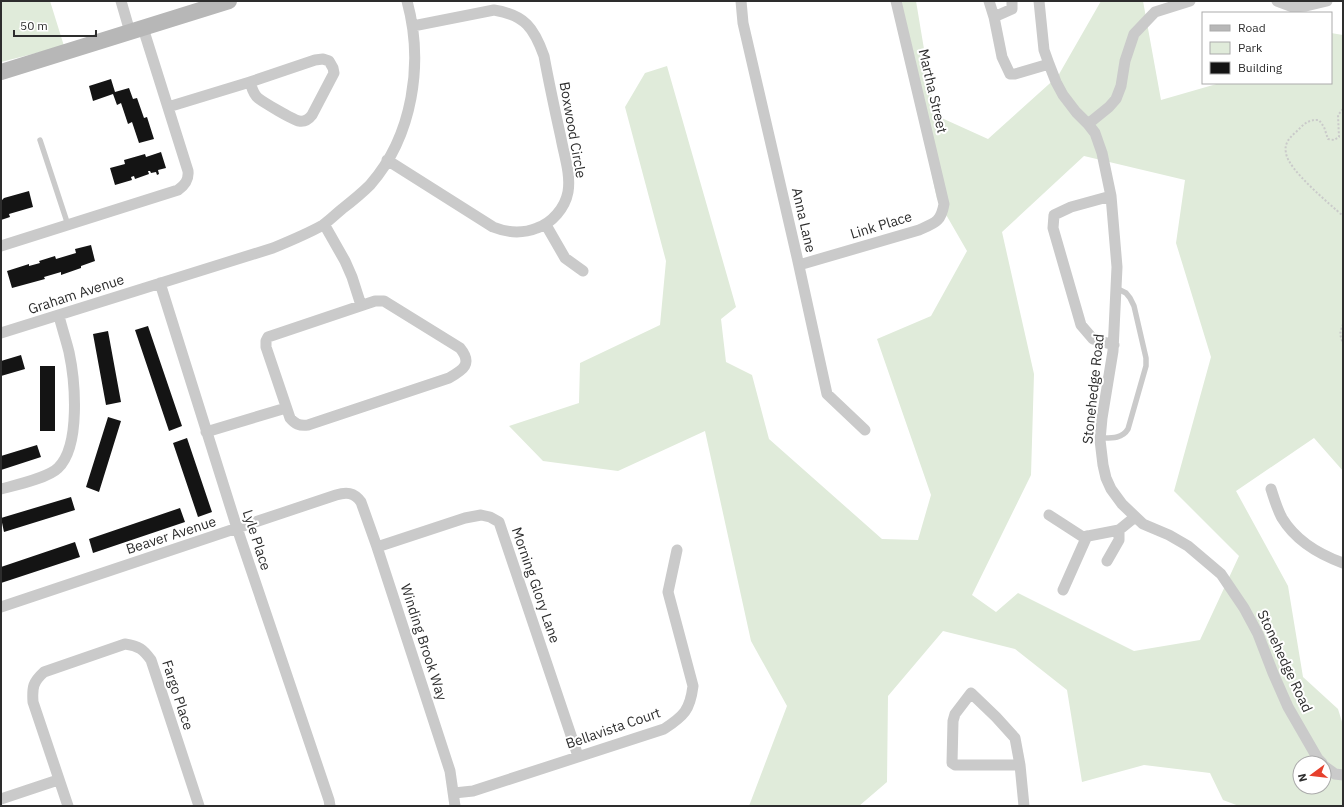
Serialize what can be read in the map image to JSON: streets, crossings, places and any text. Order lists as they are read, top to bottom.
{
  "streets": {
    "street": [
      "Martha Street",
      "Boxwood Circle",
      "Anna Lane",
      "Link Place",
      "Graham Avenue",
      "Stonehedge Road",
      "Beaver Avenue",
      "Lyle Place",
      "Morning Glory Lane",
      "Winding Brook Way",
      "Fargo Place",
      "Bellavista Court"
    ]
  },
  "crossings": [
    ["Martha Street", "Link Place"],
    ["Boxwood Circle", "Graham Avenue"],
    ["Anna Lane", "Link Place"],
    ["Graham Avenue", "Lyle Place"],
    ["Beaver Avenue", "Lyle Place"],
    ["Beaver Avenue", "Winding Brook Way"],
    ["Morning Glory Lane", "Winding Brook Way"],
    ["Morning Glory Lane", "Bellavista Court"],
    ["Winding Brook Way", "Bellavista Court"]
  ],
  "legend": ["Road", "Park", "Building"],
  "scale_bar": "50 m",
  "north": "left"
}
